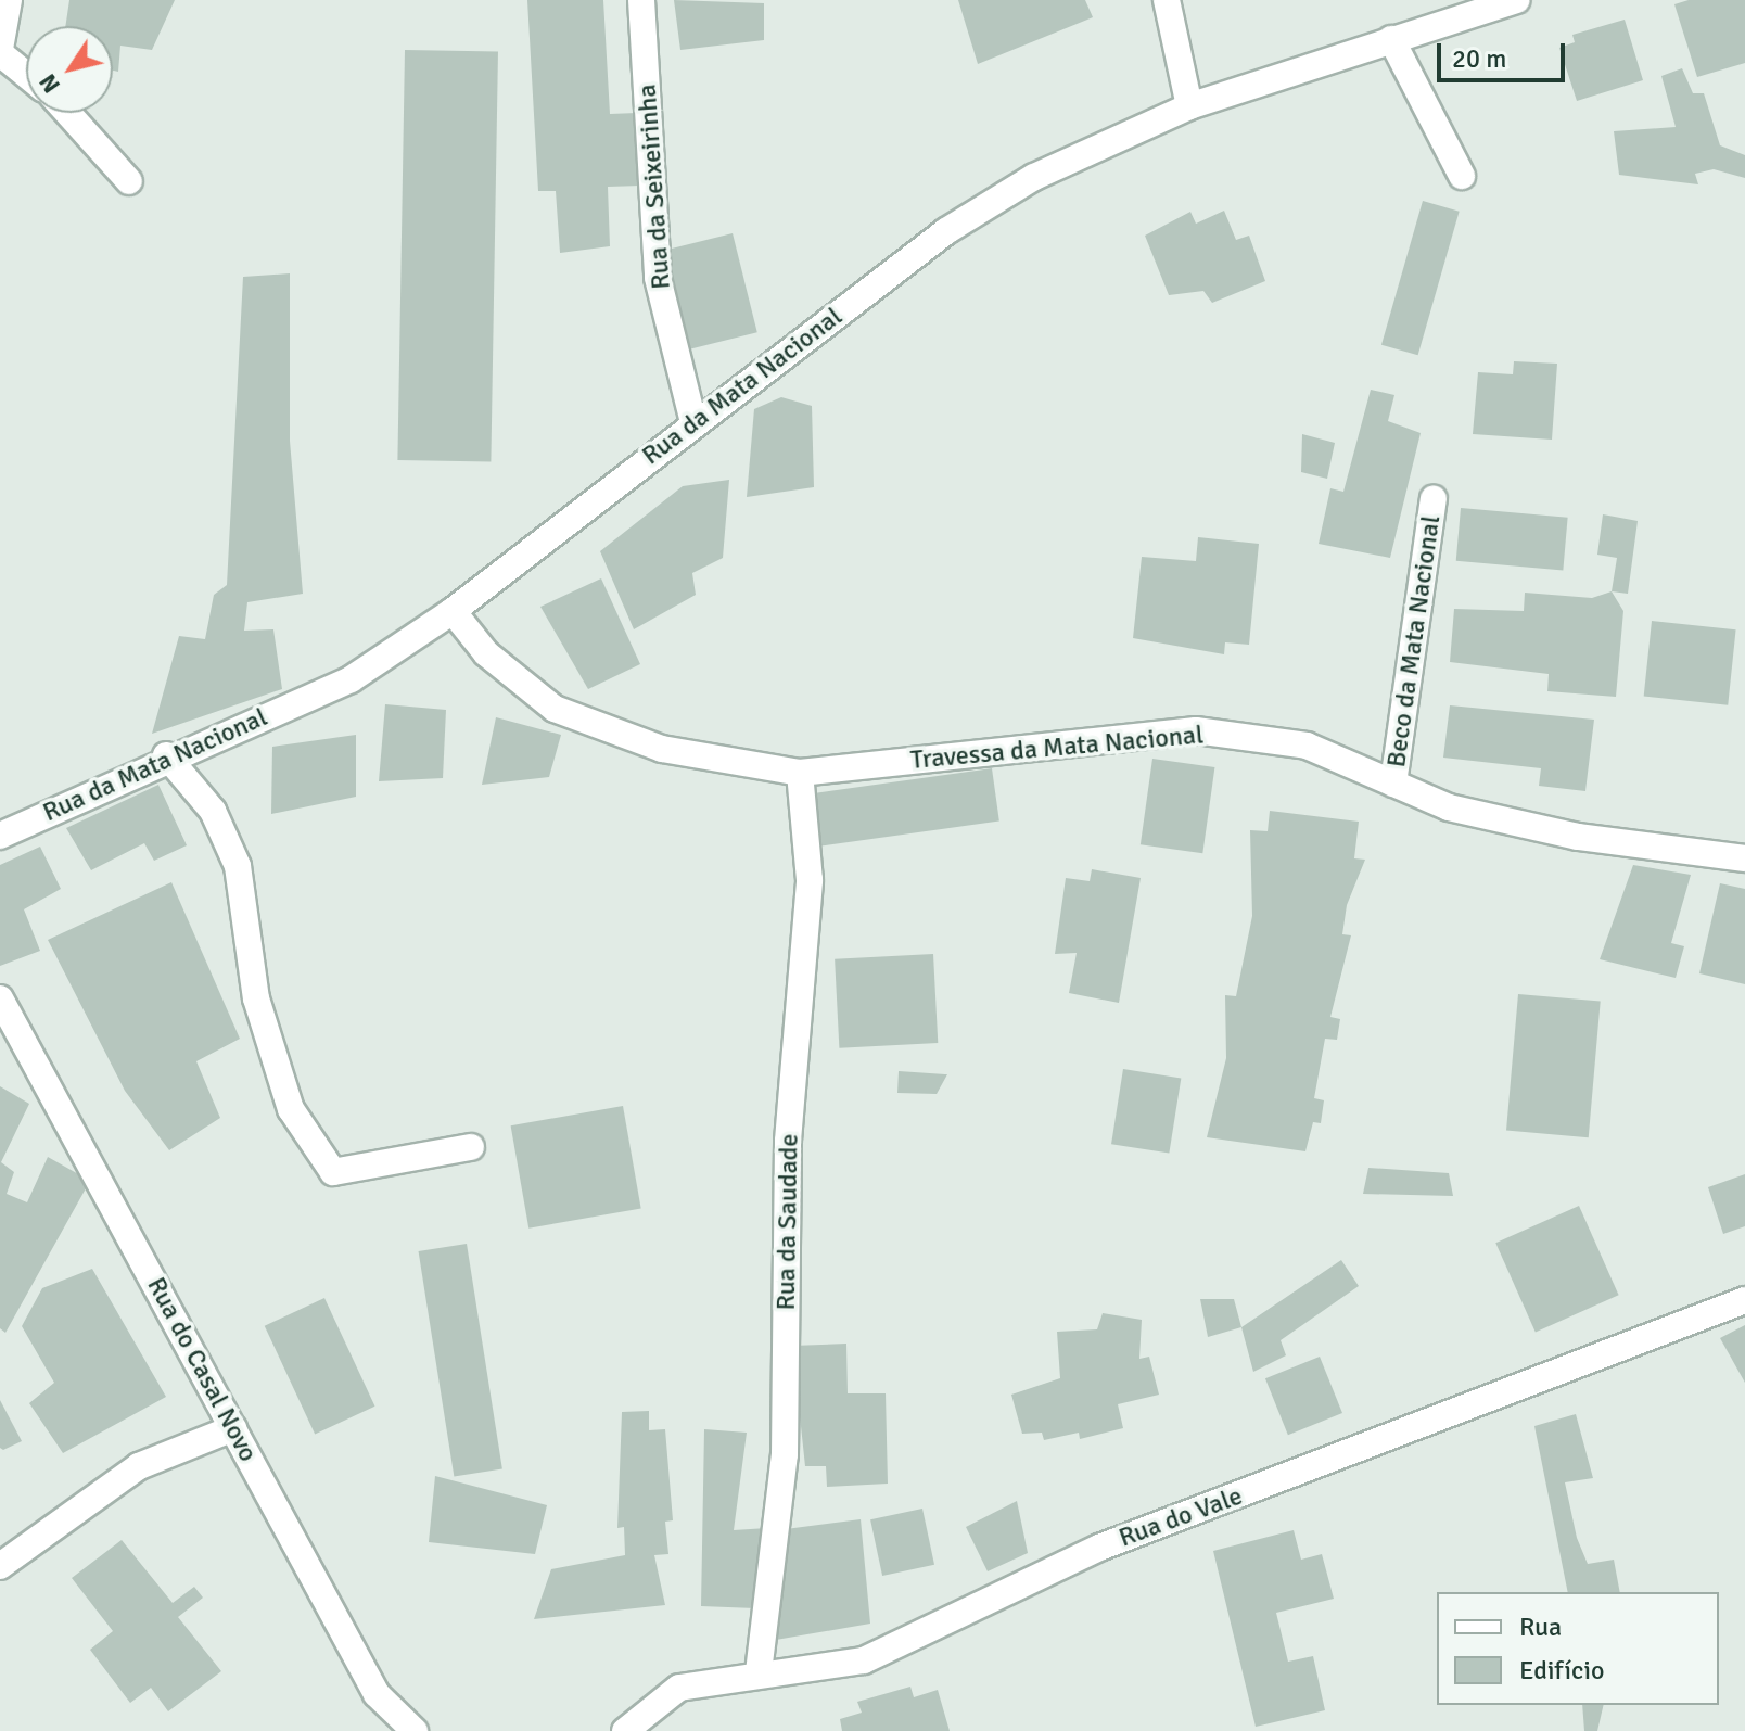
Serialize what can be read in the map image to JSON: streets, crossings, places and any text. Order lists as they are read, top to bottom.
{
  "streets": {
    "street": [
      "Rua da Seixeirinha",
      "Rua da Mata Nacional",
      "Beco da Mata Nacional",
      "Travessa da Mata Nacional",
      "Rua da Saudade",
      "Rua do Casal Novo",
      "Rua do Vale"
    ]
  },
  "crossings": [
    ["Rua da Seixeirinha", "Rua da Mata Nacional"],
    ["Rua da Mata Nacional", "Travessa da Mata Nacional"],
    ["Beco da Mata Nacional", "Travessa da Mata Nacional"],
    ["Travessa da Mata Nacional", "Rua da Saudade"],
    ["Rua da Saudade", "Rua do Vale"]
  ],
  "legend": ["Rua", "Edifício"],
  "scale_bar": "20 m",
  "north": "bottom left"
}
